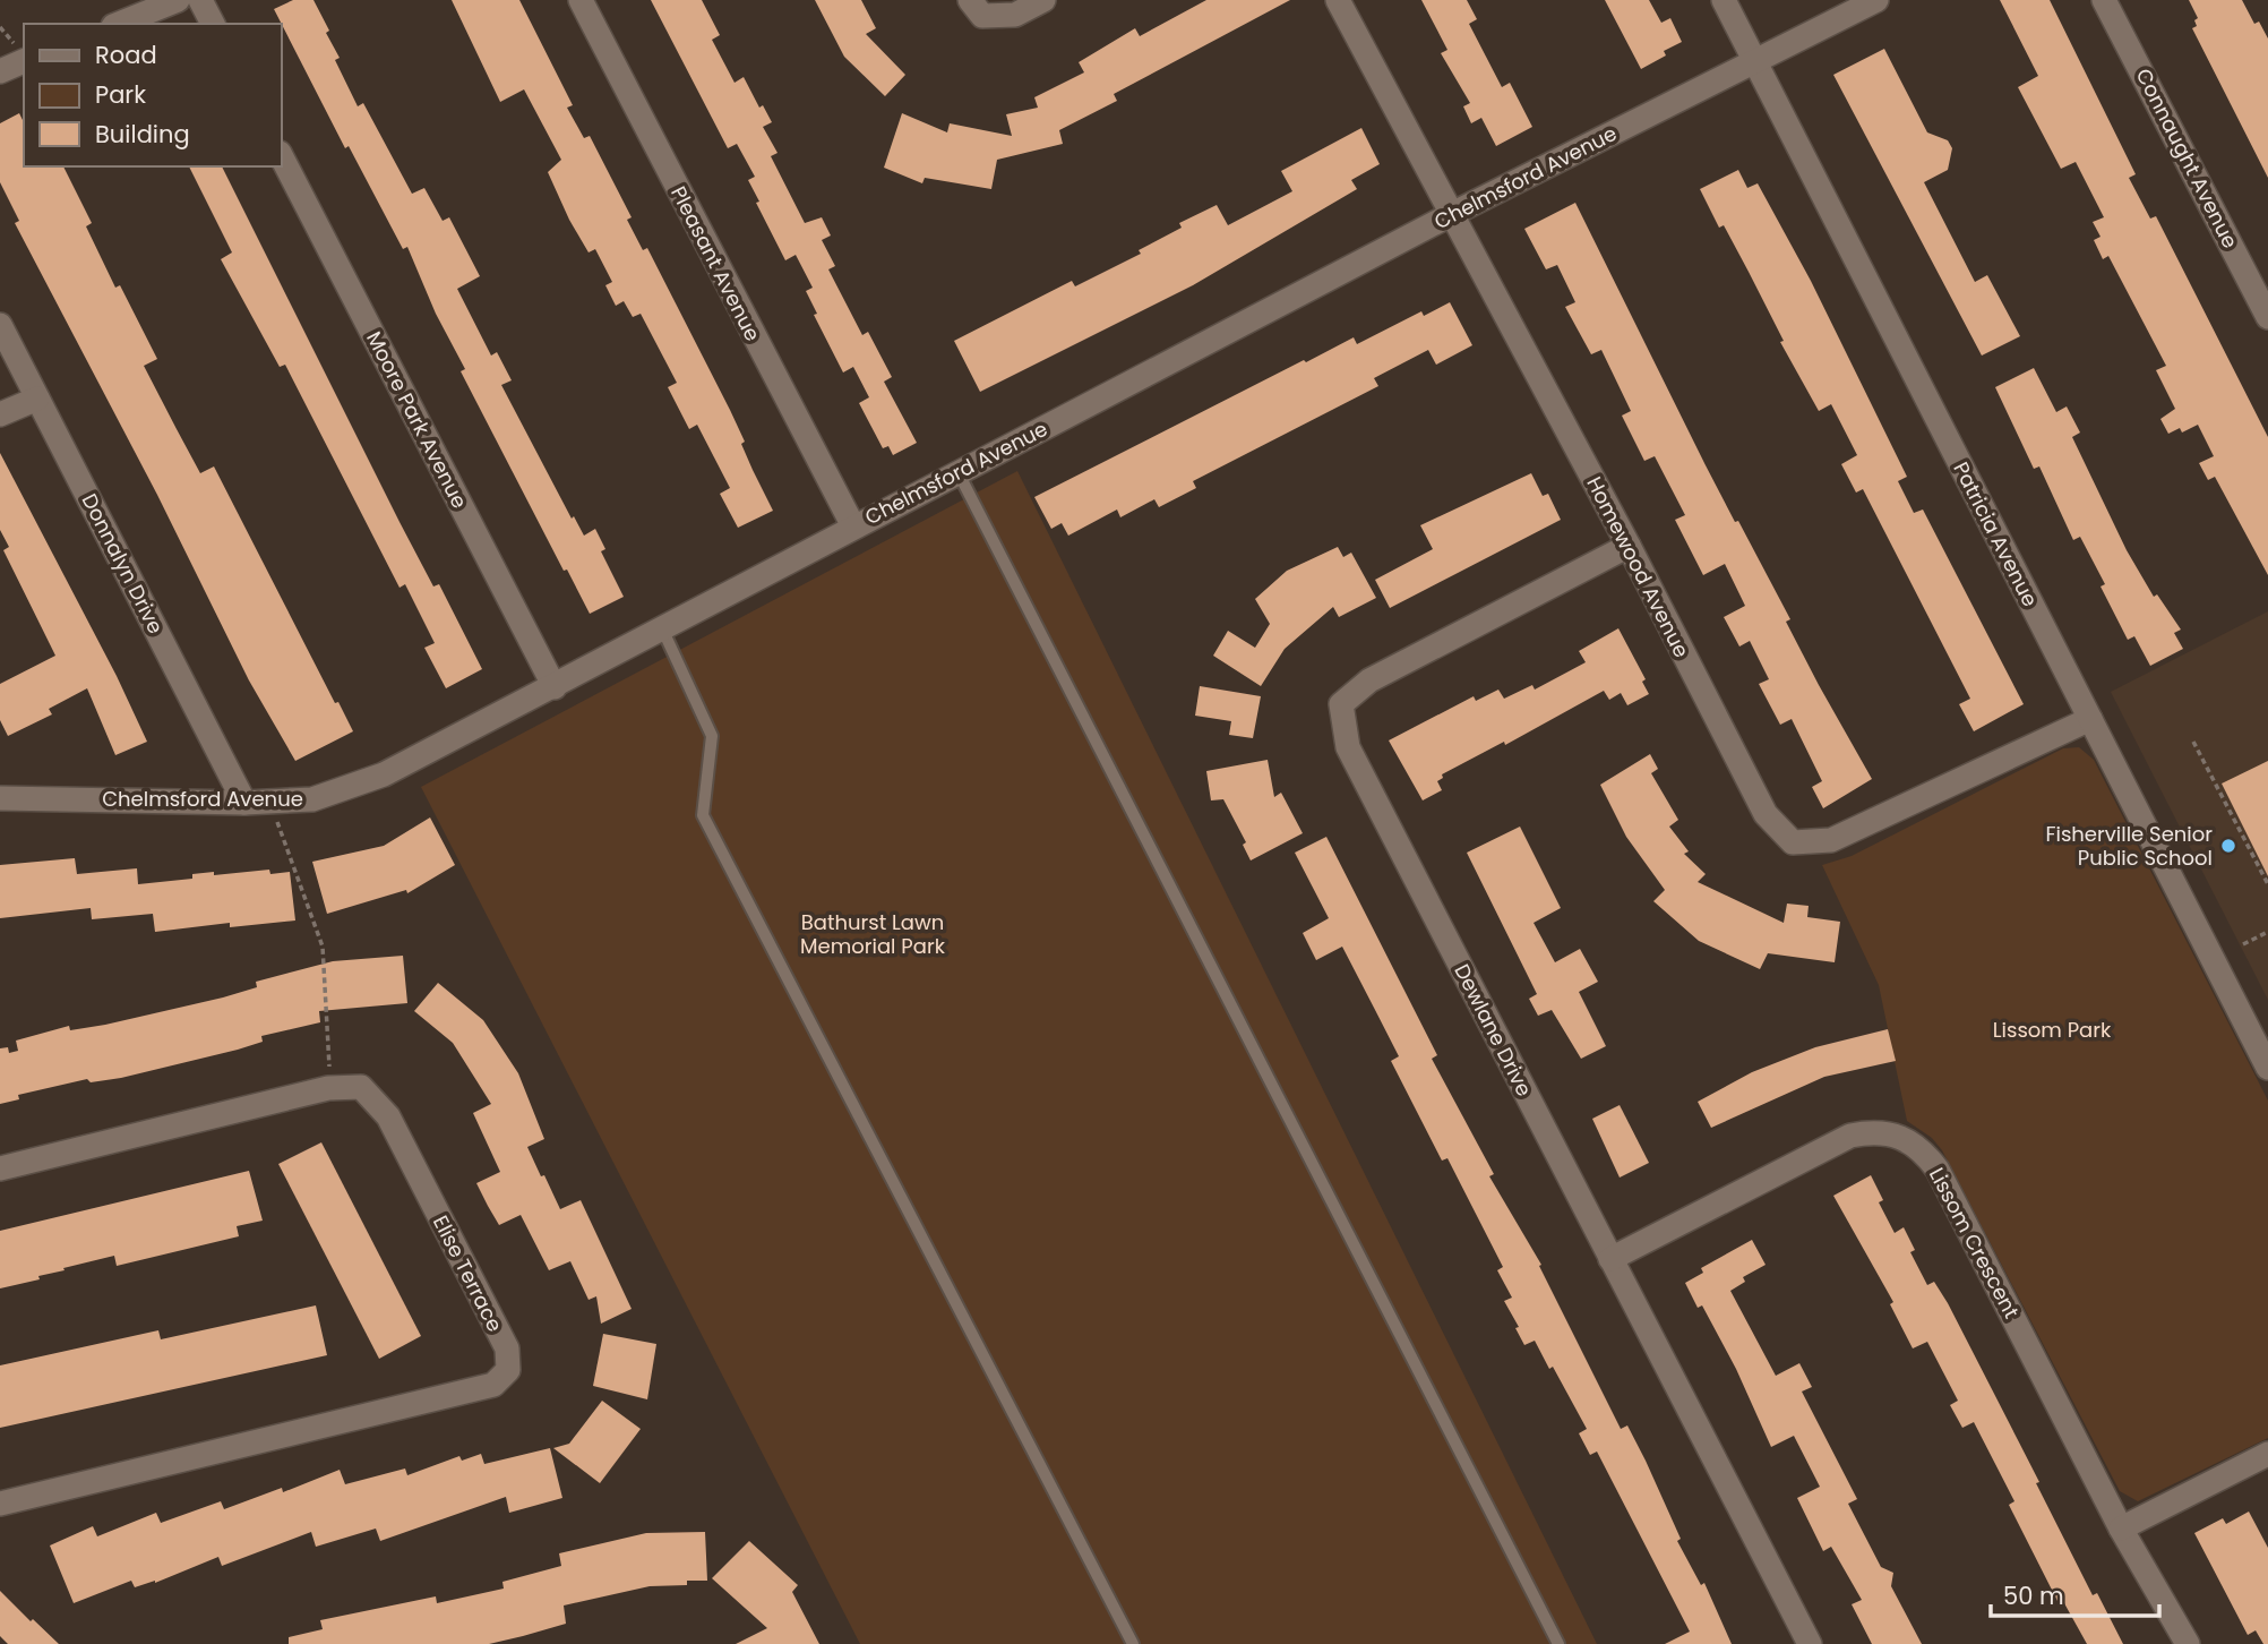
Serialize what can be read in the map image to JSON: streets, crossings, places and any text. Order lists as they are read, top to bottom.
{
  "streets": {
    "street": [
      "Connaught Avenue",
      "Chelmsford Avenue",
      "Pleasant Avenue",
      "Moore Park Avenue",
      "Patricia Avenue",
      "Donnalyn Drive",
      "Homewood Avenue",
      "Dewlane Drive",
      "Lissom Crescent",
      "Elise Terrace"
    ]
  },
  "crossings": [
    ["Chelmsford Avenue", "Pleasant Avenue"],
    ["Chelmsford Avenue", "Moore Park Avenue"],
    ["Chelmsford Avenue", "Patricia Avenue"],
    ["Chelmsford Avenue", "Donnalyn Drive"],
    ["Chelmsford Avenue", "Homewood Avenue"],
    ["Patricia Avenue", "Homewood Avenue"],
    ["Homewood Avenue", "Dewlane Drive"],
    ["Dewlane Drive", "Lissom Crescent"]
  ],
  "parks": ["Bathurst Lawn Memorial Park", "Lissom Park"],
  "places": ["Fisherville Senior Public School"],
  "legend": ["Road", "Park", "Building"],
  "scale_bar": "50 m"
}
